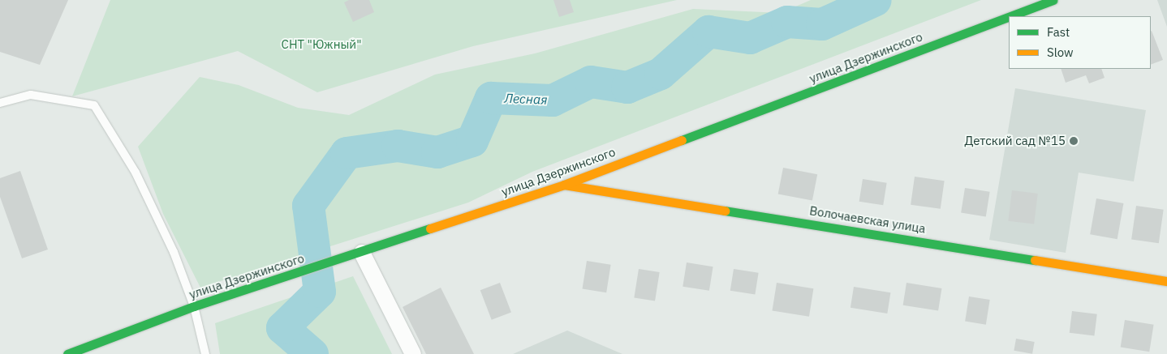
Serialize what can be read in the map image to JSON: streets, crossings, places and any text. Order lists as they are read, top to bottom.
{
  "streets": {
    "main road": ["улица Дзержинского", "Волочаевская улица"]
  },
  "crossings": [
    ["улица Дзержинского", "Волочаевская улица"]
  ],
  "water": ["Лесная"],
  "parks": ["СНТ \"Южный\""],
  "places": ["Детский сад №15"],
  "legend": ["Fast", "Slow"]
}
